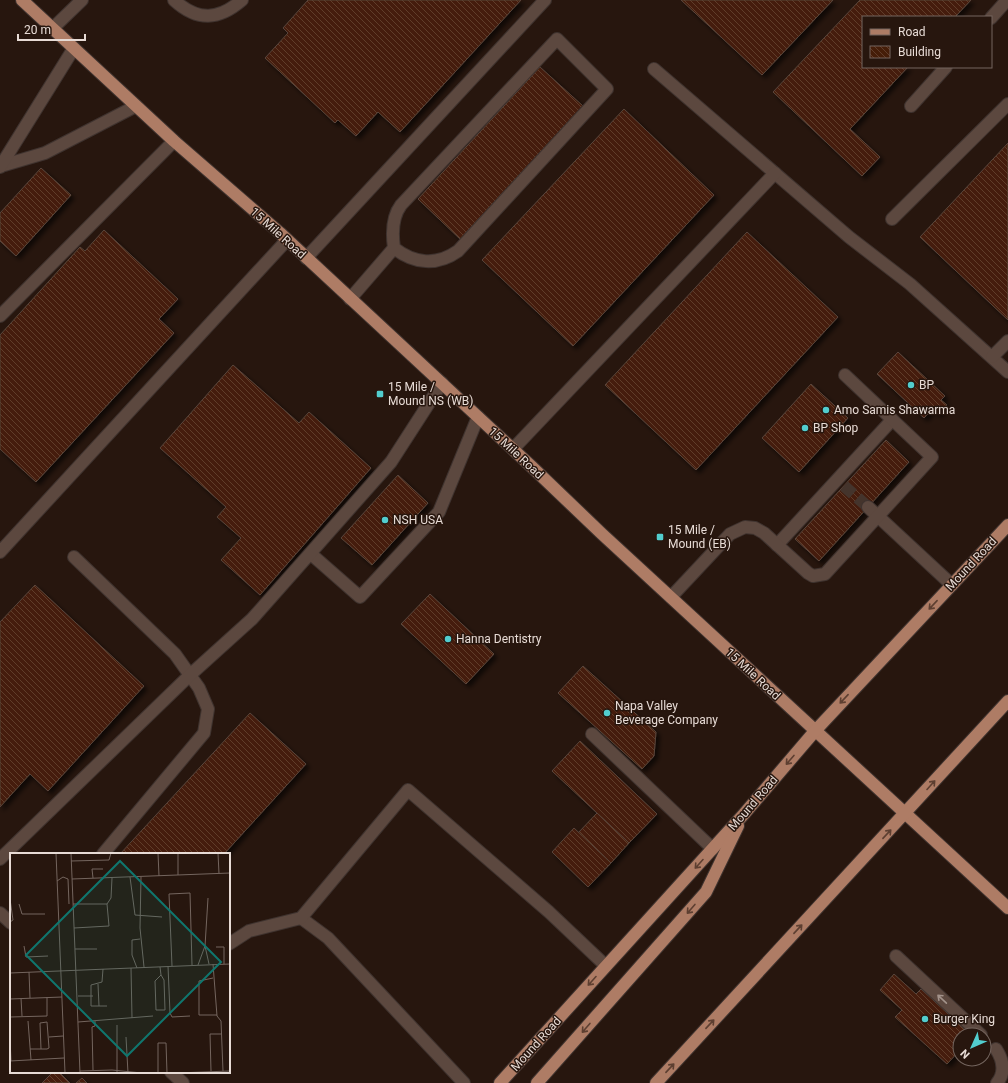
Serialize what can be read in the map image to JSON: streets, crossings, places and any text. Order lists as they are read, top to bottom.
{
  "streets": {
    "main road": ["15 Mile Road", "Mound Road"]
  },
  "crossings": [
    ["15 Mile Road", "Mound Road"]
  ],
  "places": {
    "other": [
      "BP",
      "Amo Samis Shawarma",
      "BP Shop",
      "NSH USA",
      "Hanna Dentistry",
      "Napa Valley Beverage Company",
      "Burger King"
    ],
    "transit": ["15 Mile / Mound NS (WB)", "15 Mile / Mound (EB)"]
  },
  "legend": ["Road", "Building"],
  "scale_bar": "20 m",
  "north": "bottom left"
}
